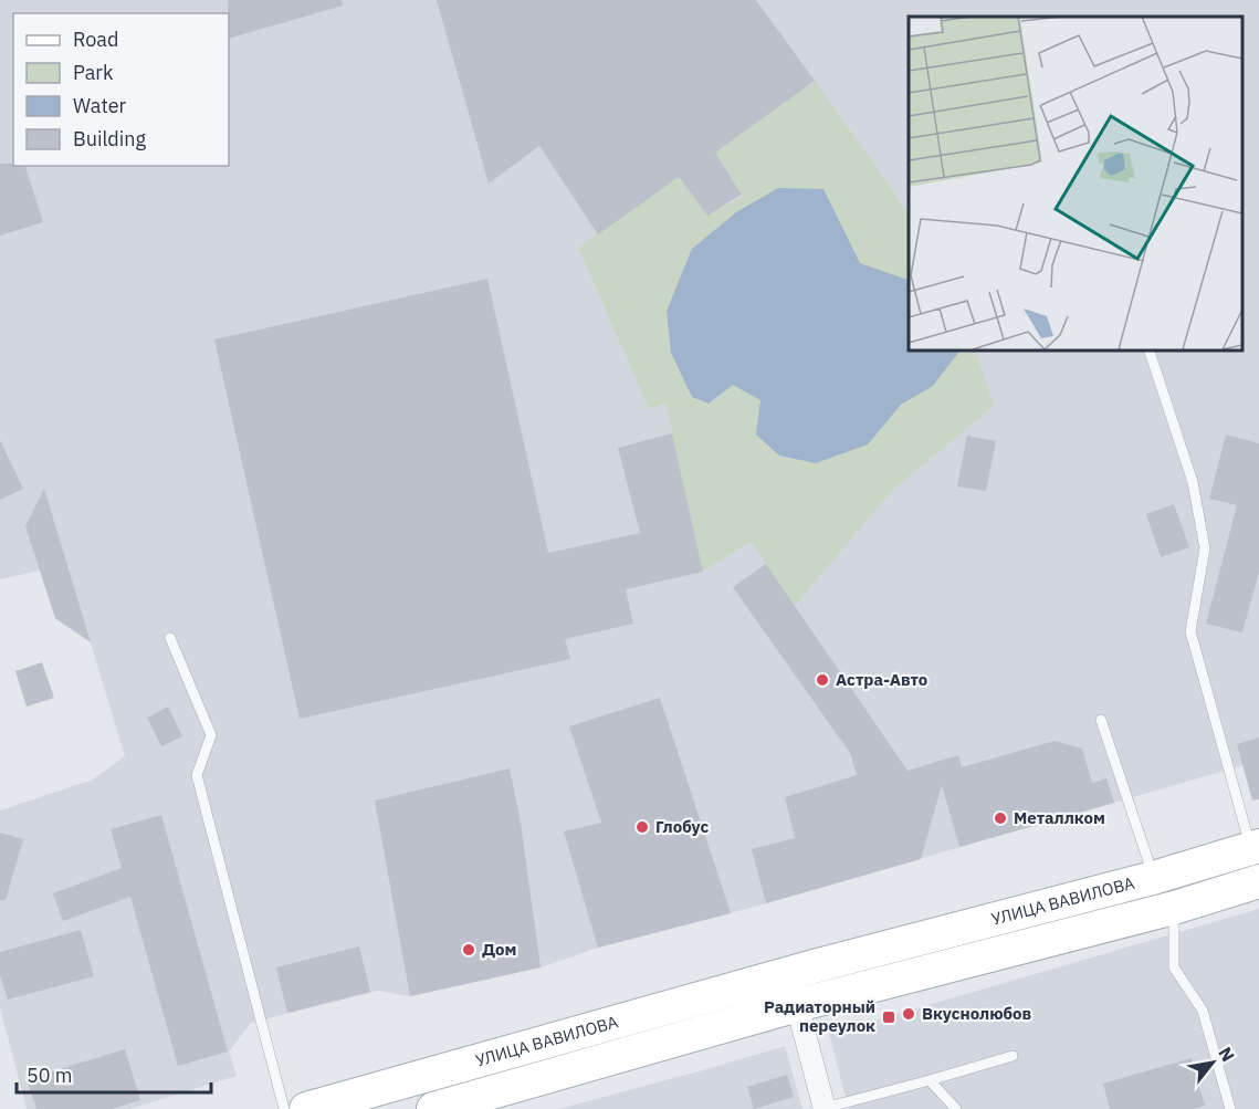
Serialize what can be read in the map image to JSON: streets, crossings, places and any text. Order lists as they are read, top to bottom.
{
  "streets": {
    "main road": ["УЛИЦА ВАВИЛОВА"]
  },
  "places": {
    "other": [
      "Астра-Авто",
      "Металлком",
      "Глобус",
      "Дом",
      "Вкуснолюбов"
    ],
    "transit": ["Радиаторный переулок"]
  },
  "legend": [
    "Road",
    "Park",
    "Water",
    "Building"
  ],
  "scale_bar": "50 m",
  "north": "top right"
}
